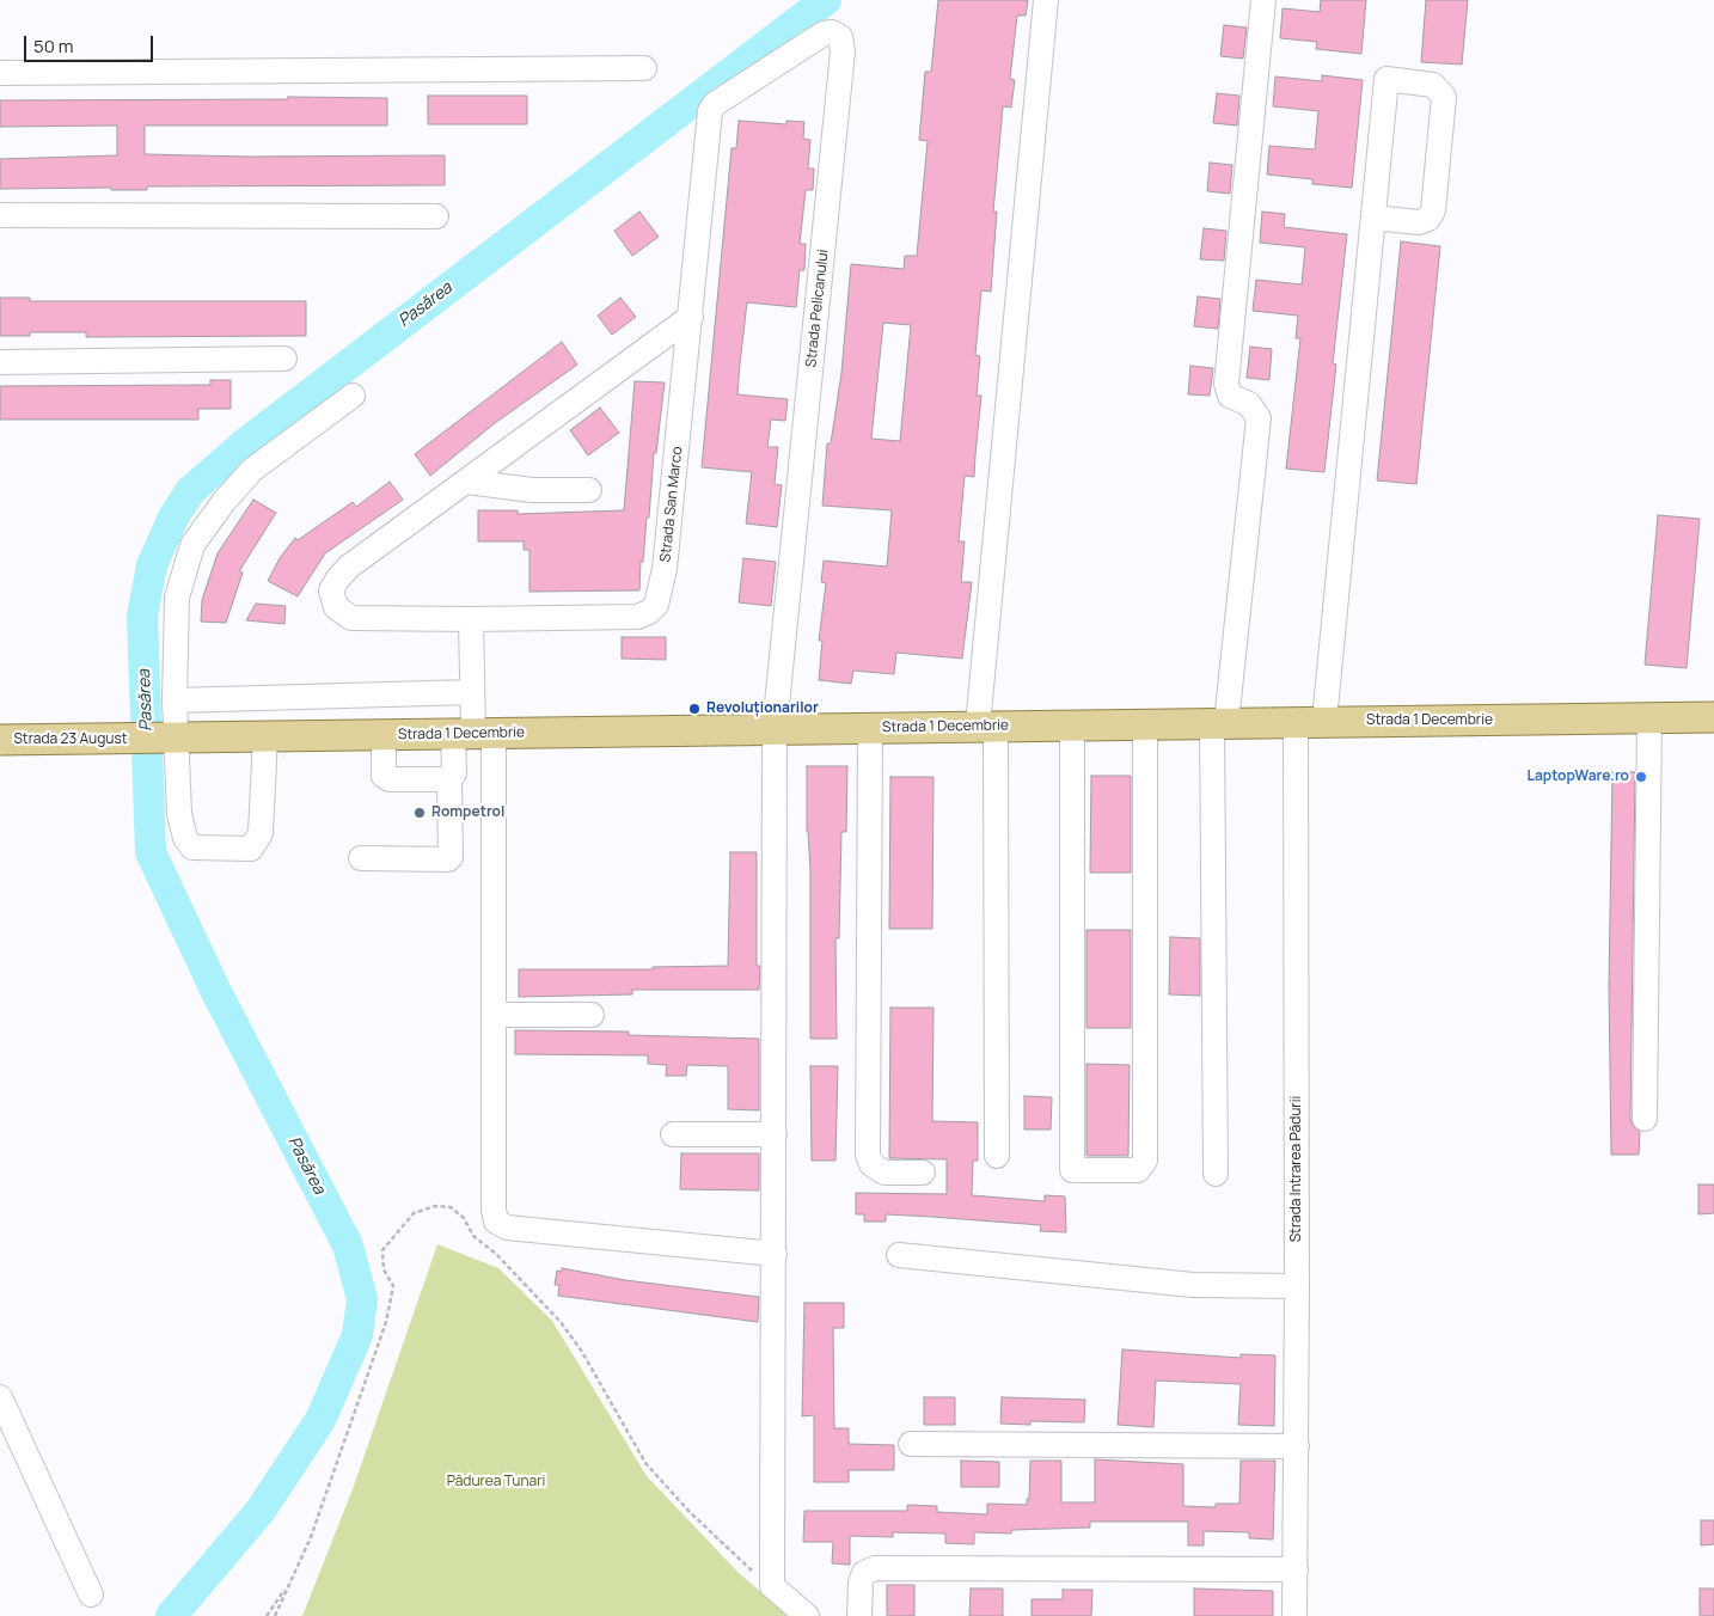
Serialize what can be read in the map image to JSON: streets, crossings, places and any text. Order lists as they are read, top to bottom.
{
  "streets": {
    "main road": ["Strada 1 Decembrie", "Strada 23 August"],
    "street": ["Strada Pelicanului", "Strada San Marco", "Strada Intrarea Pădurii"]
  },
  "crossings": [
    ["Strada Pelicanului", "Strada San Marco"],
    ["Strada Pelicanului", "Strada 1 Decembrie"],
    ["Strada 1 Decembrie", "Strada 23 August"],
    ["Strada 1 Decembrie", "Strada Intrarea Pădurii"]
  ],
  "water": ["Pasărea"],
  "parks": ["Pădurea Tunari"],
  "places": ["Revoluționarilor", "LaptopWare.ro", "Rompetrol"],
  "scale_bar": "50 m"
}
